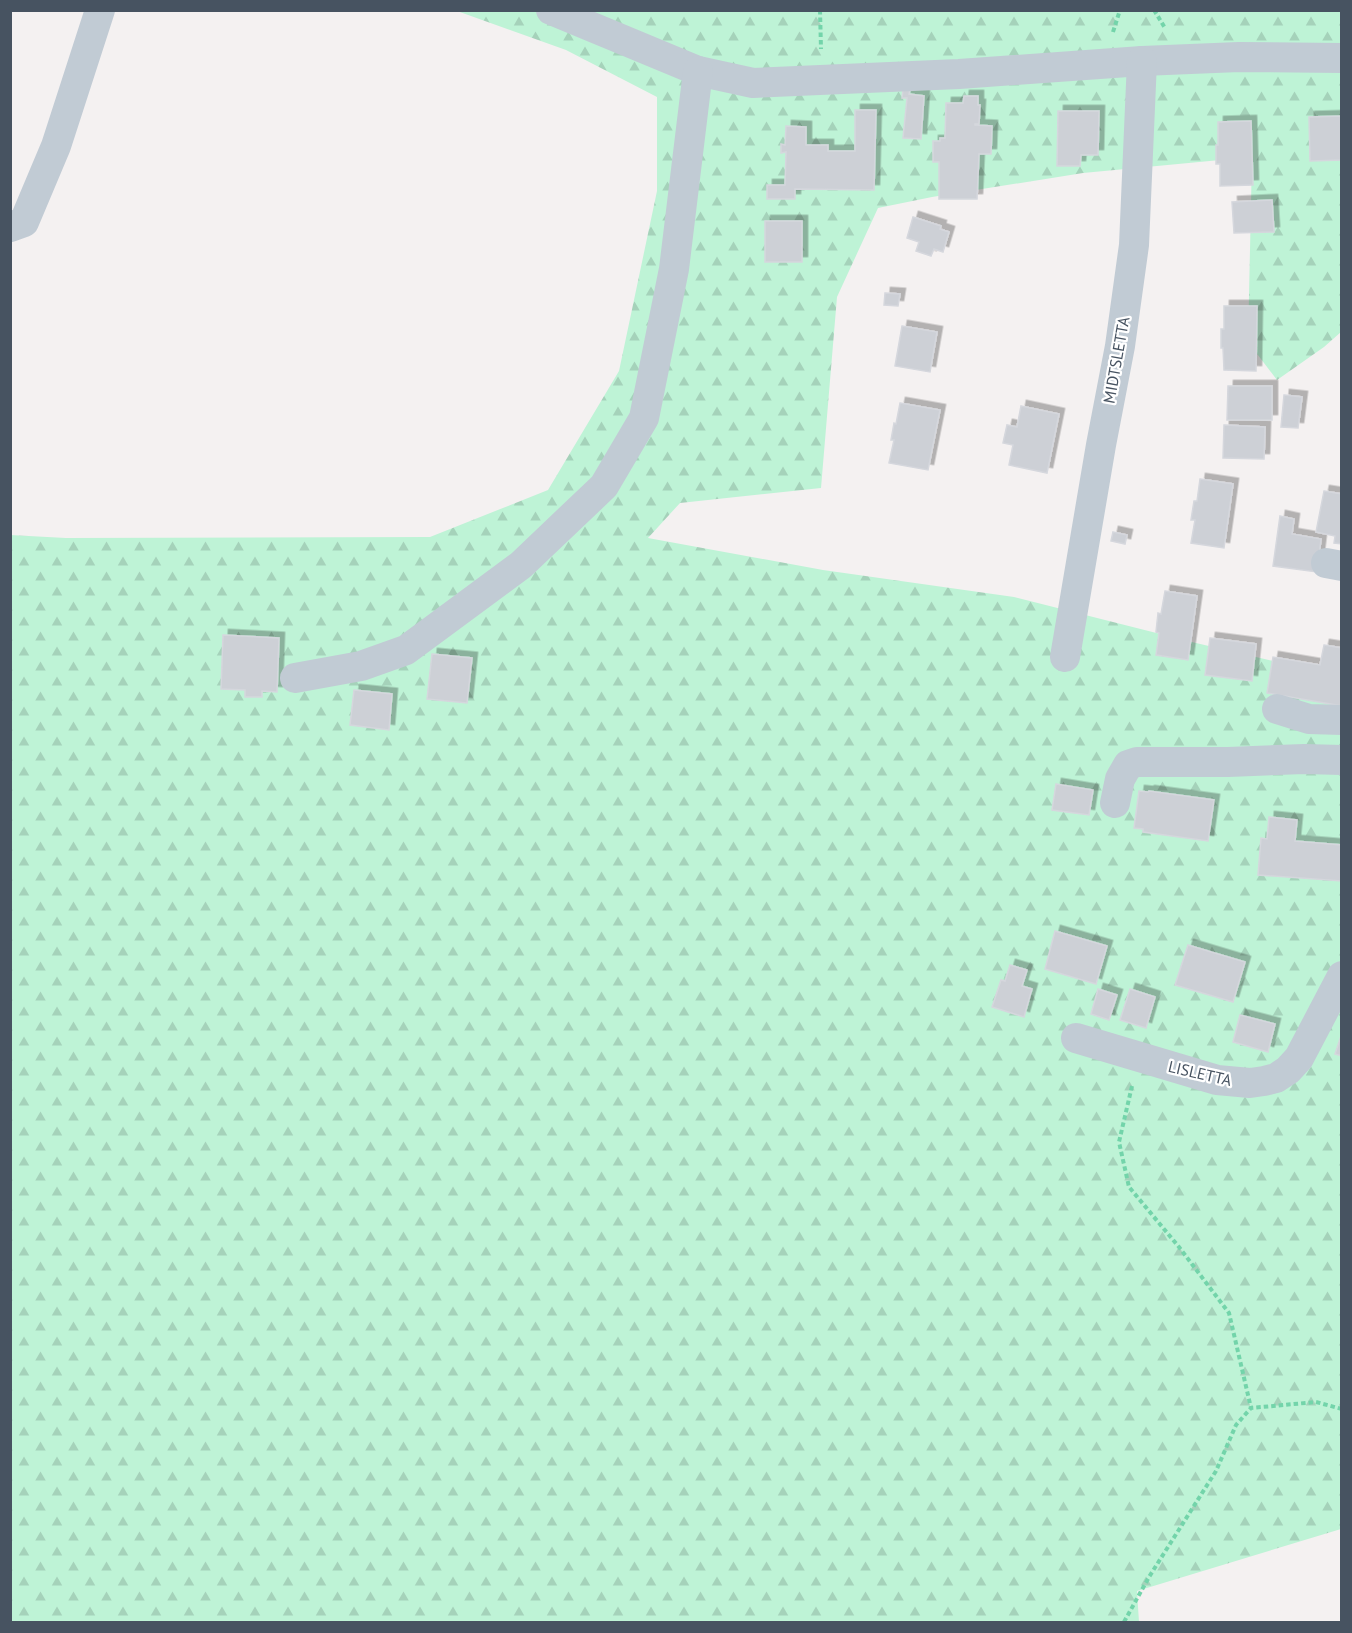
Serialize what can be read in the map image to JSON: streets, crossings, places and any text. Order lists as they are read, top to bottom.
{
  "streets": {
    "lane": ["MIDTSLETTA", "LISLETTA"]
  }
}
